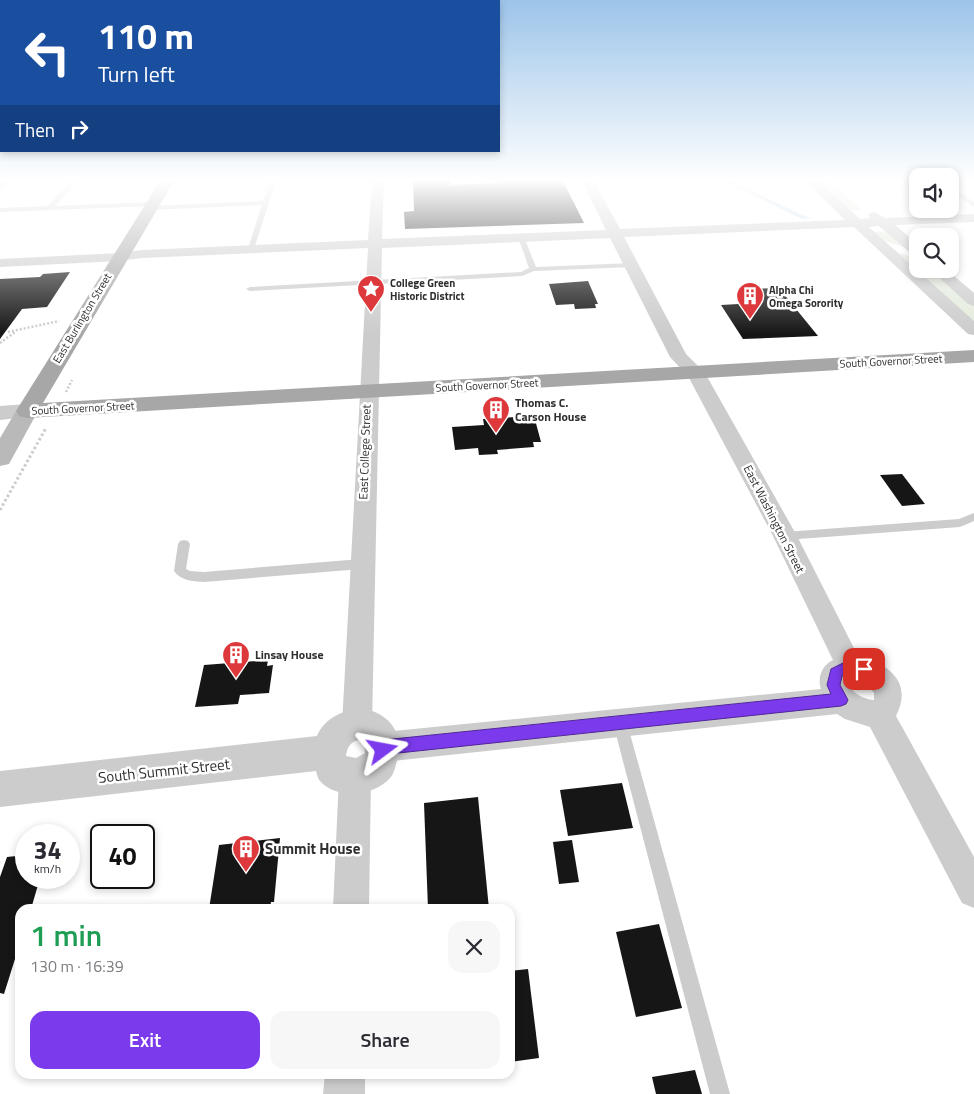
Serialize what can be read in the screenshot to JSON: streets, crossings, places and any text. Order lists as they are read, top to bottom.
{
  "streets": {
    "main road": ["East Burlington Street", "South Governor Street"],
    "street": ["East College Street", "East Washington Street", "South Summit Street"]
  },
  "crossings": [
    ["East Burlington Street", "South Governor Street"],
    ["South Governor Street", "East College Street"],
    ["South Governor Street", "East Washington Street"],
    ["East College Street", "South Summit Street"]
  ],
  "places": {
    "place": ["College Green Historic District"],
    "building": [
      "Alpha Chi Omega Sorority",
      "Thomas C. Carson House",
      "Linsay House",
      "Summit House"
    ]
  },
  "page": {
    "turn": ["110 m", "Turn left"],
    "then": "Then",
    "speed": "34 km/h",
    "limit": "40",
    "heading": ["1 min", "130 m · 16:39"],
    "buttons": ["Exit", "Share"]
  }
}
